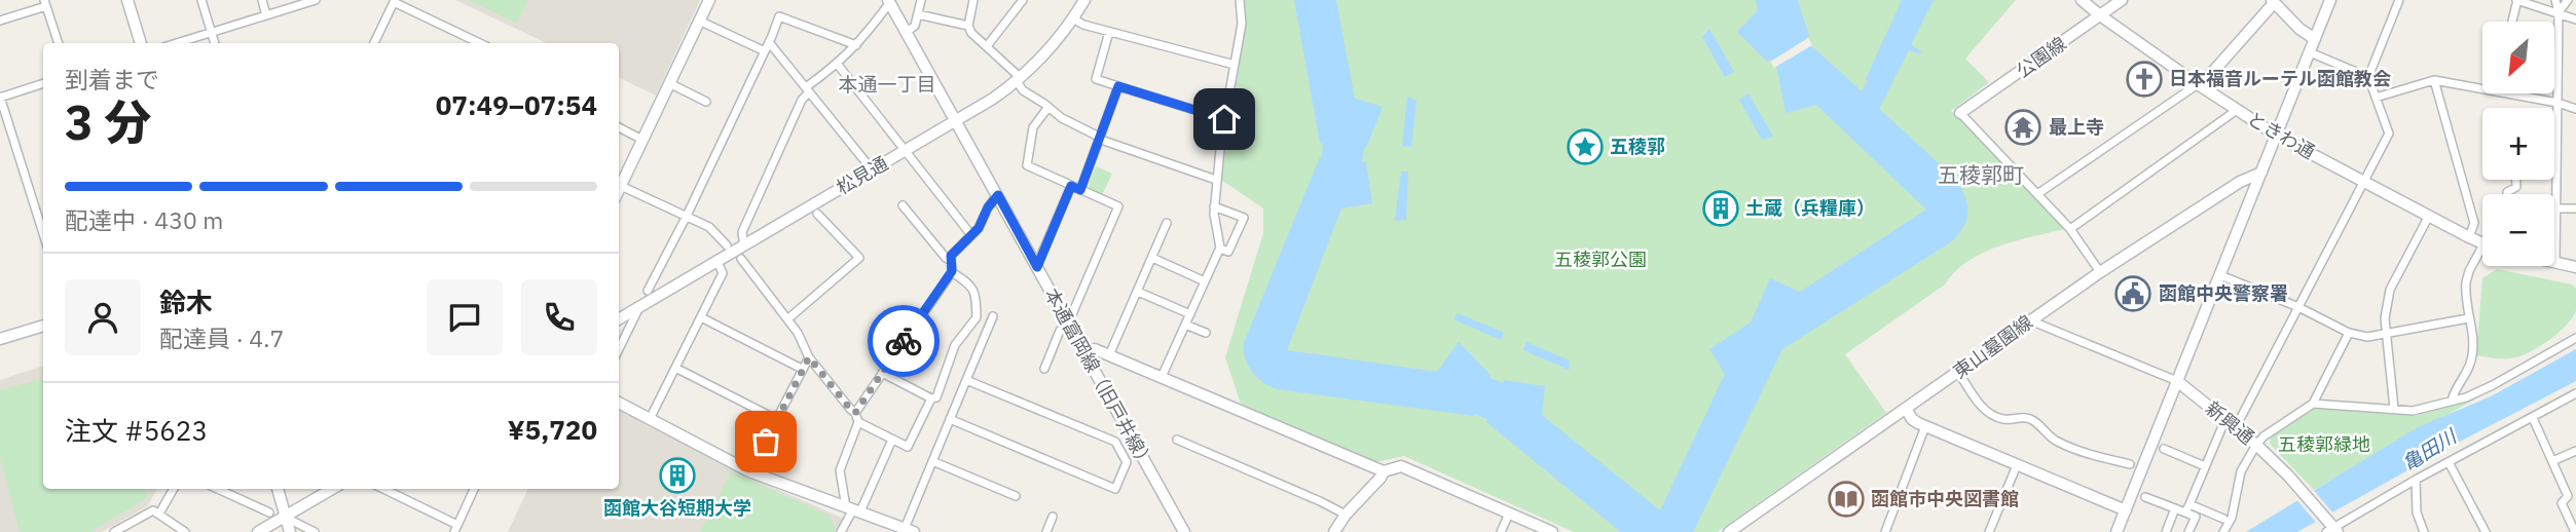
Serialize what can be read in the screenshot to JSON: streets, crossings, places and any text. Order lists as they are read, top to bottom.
{
  "streets": {
    "street": [
      "公園線",
      "ときわ通",
      "松見通",
      "東山墓園線",
      "本通富岡線（旧戸井線）",
      "新興通"
    ]
  },
  "crossings": [
    ["公園線", "ときわ通"],
    ["松見通", "本通富岡線（旧戸井線）"]
  ],
  "districts": ["本通一丁目", "五稜郭町"],
  "water": ["亀田川"],
  "parks": ["五稜郭公園", "五稜郭緑地"],
  "places": {
    "church": ["日本福音ルーテル函館教会"],
    "temple": ["最上寺"],
    "place": ["五稜郭"],
    "building": ["土蔵（兵糧庫）", "函館大谷短期大学"],
    "public building": ["函館中央警察署"],
    "library": ["函館市中央図書館"]
  },
  "north": "bottom left",
  "page": {
    "map_buttons": ["+", "−"],
    "heading": ["3 分", "到着まで", "07:49–07:54"],
    "panel": [
      "鈴木",
      "配達員 · 4.7",
      "注文 #5623",
      "¥5,720"
    ],
    "bar": "配達中 · 430 m"
  }
}
